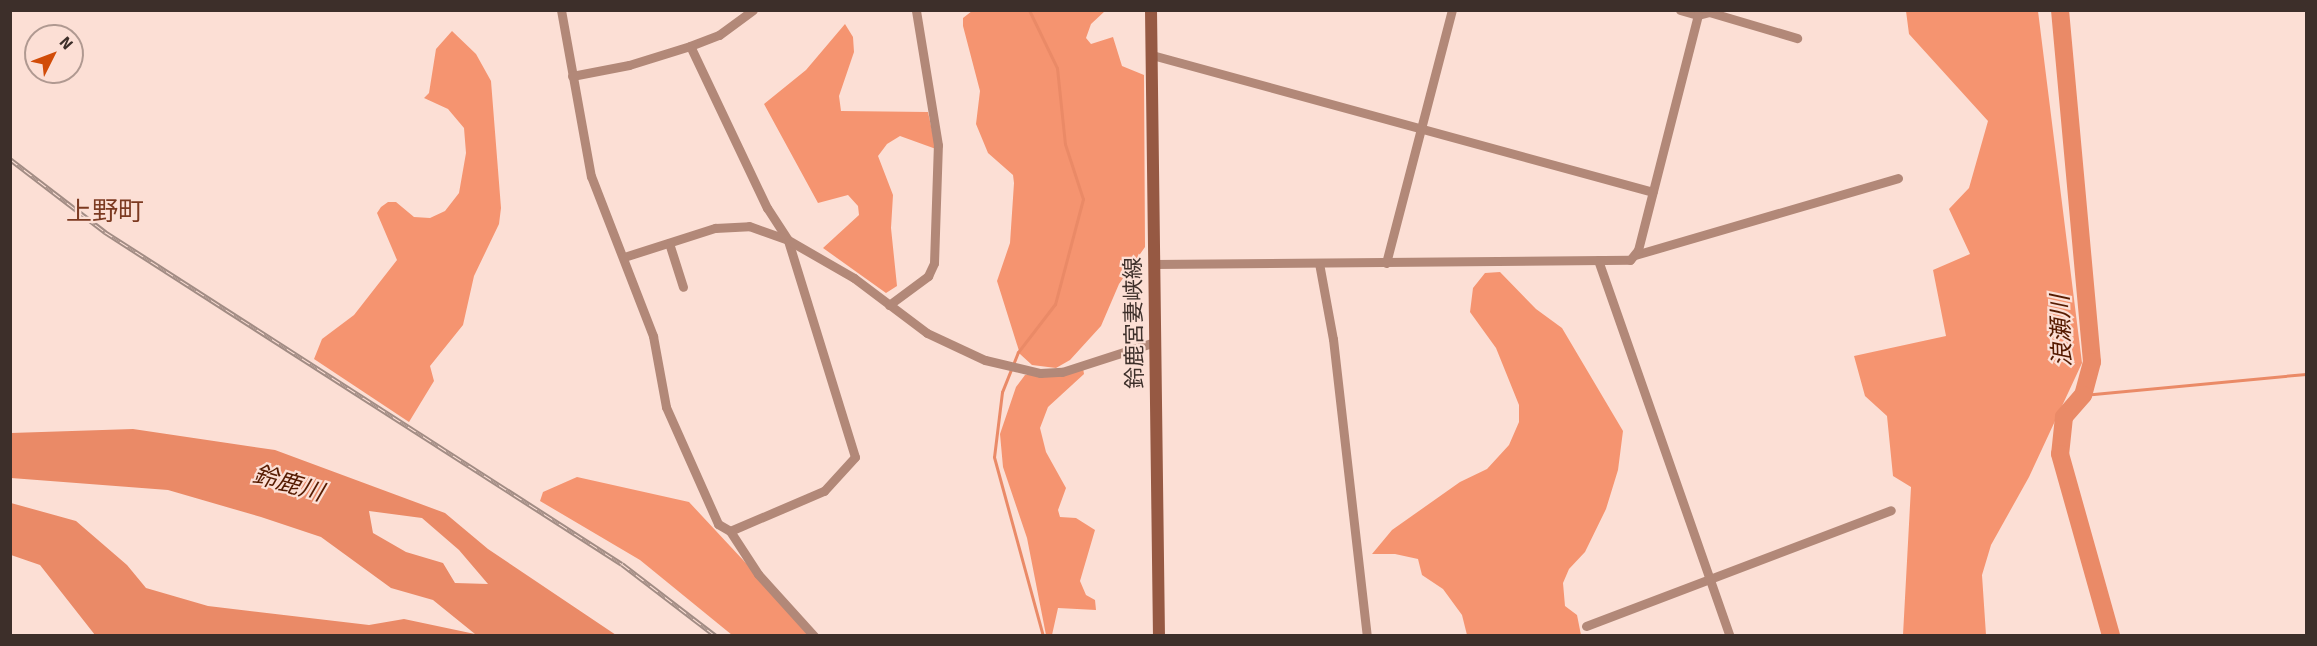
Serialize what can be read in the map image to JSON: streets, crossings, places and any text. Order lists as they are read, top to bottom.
{
  "streets": {
    "main road": ["鈴鹿宮妻峡線"]
  },
  "districts": ["上野町"],
  "water": ["浪瀬川", "鈴鹿川"],
  "north": "top right"
}
